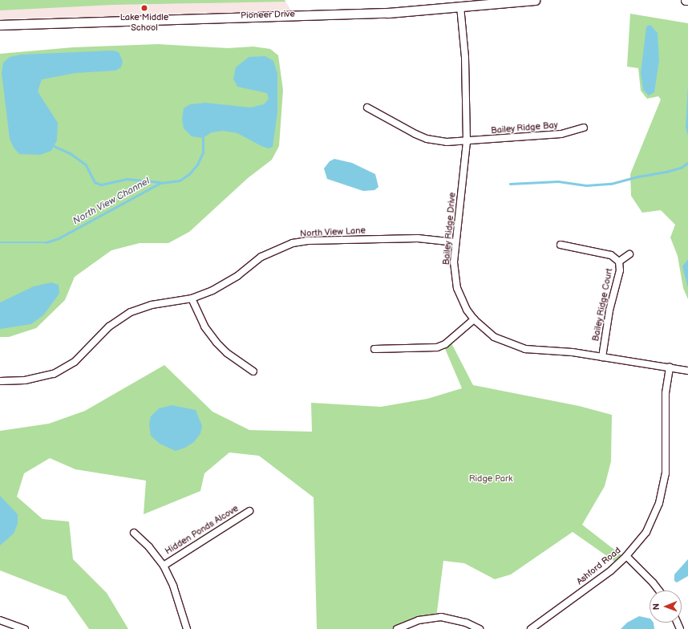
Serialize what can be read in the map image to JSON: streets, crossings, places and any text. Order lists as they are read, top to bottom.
{
  "streets": {
    "street": [
      "Pioneer Drive",
      "Bailey Ridge Bay",
      "Bailey Ridge Drive",
      "North View Lane",
      "Bailey Ridge Court",
      "Hidden Ponds Alcove",
      "Ashford Road"
    ]
  },
  "crossings": [
    ["Pioneer Drive", "Bailey Ridge Drive"],
    ["Bailey Ridge Bay", "Bailey Ridge Drive"],
    ["Bailey Ridge Drive", "North View Lane"],
    ["Bailey Ridge Drive", "Bailey Ridge Court"],
    ["Bailey Ridge Drive", "Ashford Road"]
  ],
  "water": ["North View Channel"],
  "parks": ["Ridge Park"],
  "places": ["Lake Middle School"],
  "north": "left"
}
